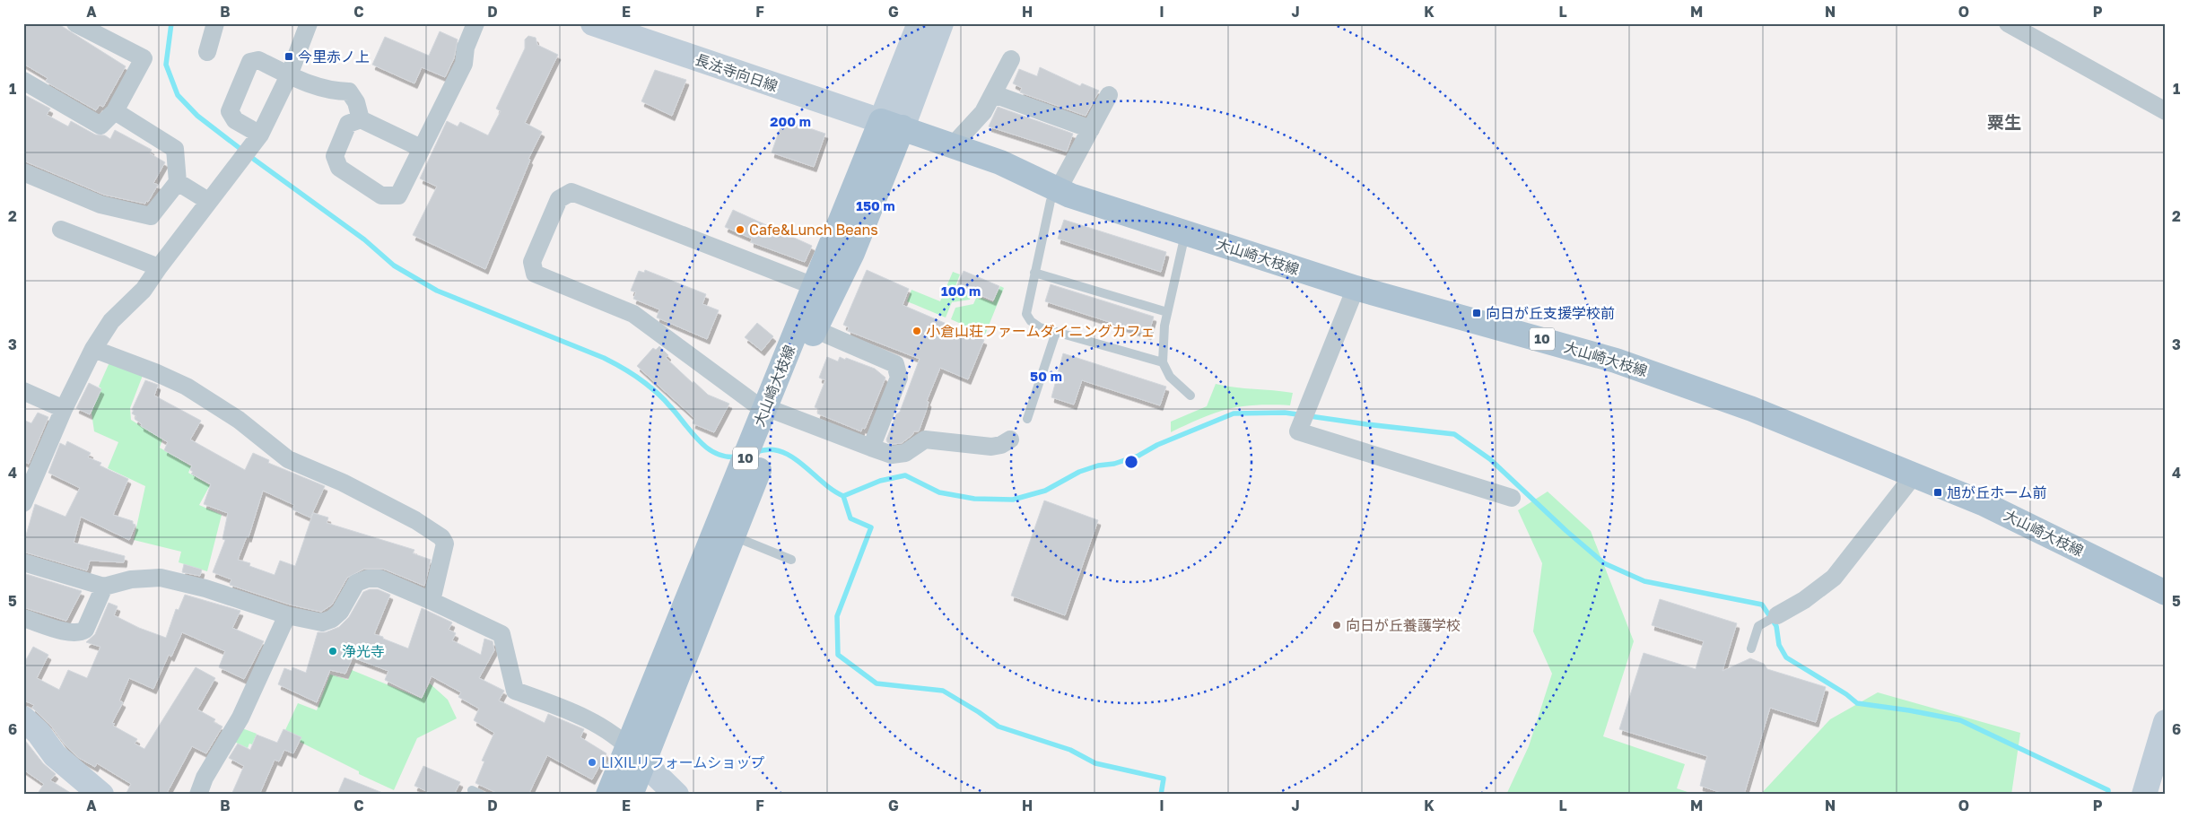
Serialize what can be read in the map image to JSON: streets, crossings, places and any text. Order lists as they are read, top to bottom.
{
  "streets": {
    "main road": ["長法寺向日線", "大山崎大枝線", "10"]
  },
  "crossings": [
    ["長法寺向日線", "大山崎大枝線"]
  ],
  "districts": ["粟生"],
  "places": {
    "transit": ["今里赤ノ上", "向日が丘支援学校前", "旭が丘ホーム前"],
    "other": [
      "Cafe&Lunch Beans",
      "小倉山荘ファームダイニングカフェ",
      "向日が丘養護学校",
      "浄光寺",
      "LIXILリフォームショップ"
    ]
  },
  "grid": {
    "columns": [
      "A",
      "B",
      "C",
      "D",
      "E",
      "F",
      "G",
      "H",
      "I",
      "J",
      "K",
      "L",
      "M",
      "N",
      "O",
      "P"
    ],
    "rows": [
      "1",
      "2",
      "3",
      "4",
      "5",
      "6"
    ]
  },
  "rings": [
    "200 m",
    "150 m",
    "100 m",
    "50 m"
  ]
}
